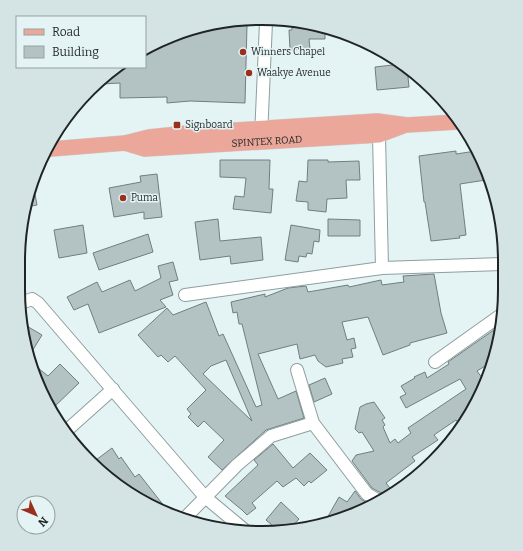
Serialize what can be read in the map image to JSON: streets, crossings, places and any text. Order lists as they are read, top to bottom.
{
  "streets": {
    "main road": ["SPINTEX ROAD"]
  },
  "places": {
    "other": ["Winners Chapel", "Waakye Avenue", "Puma"],
    "transit": ["Signboard"]
  },
  "legend": ["Road", "Building"],
  "north": "bottom right"
}
